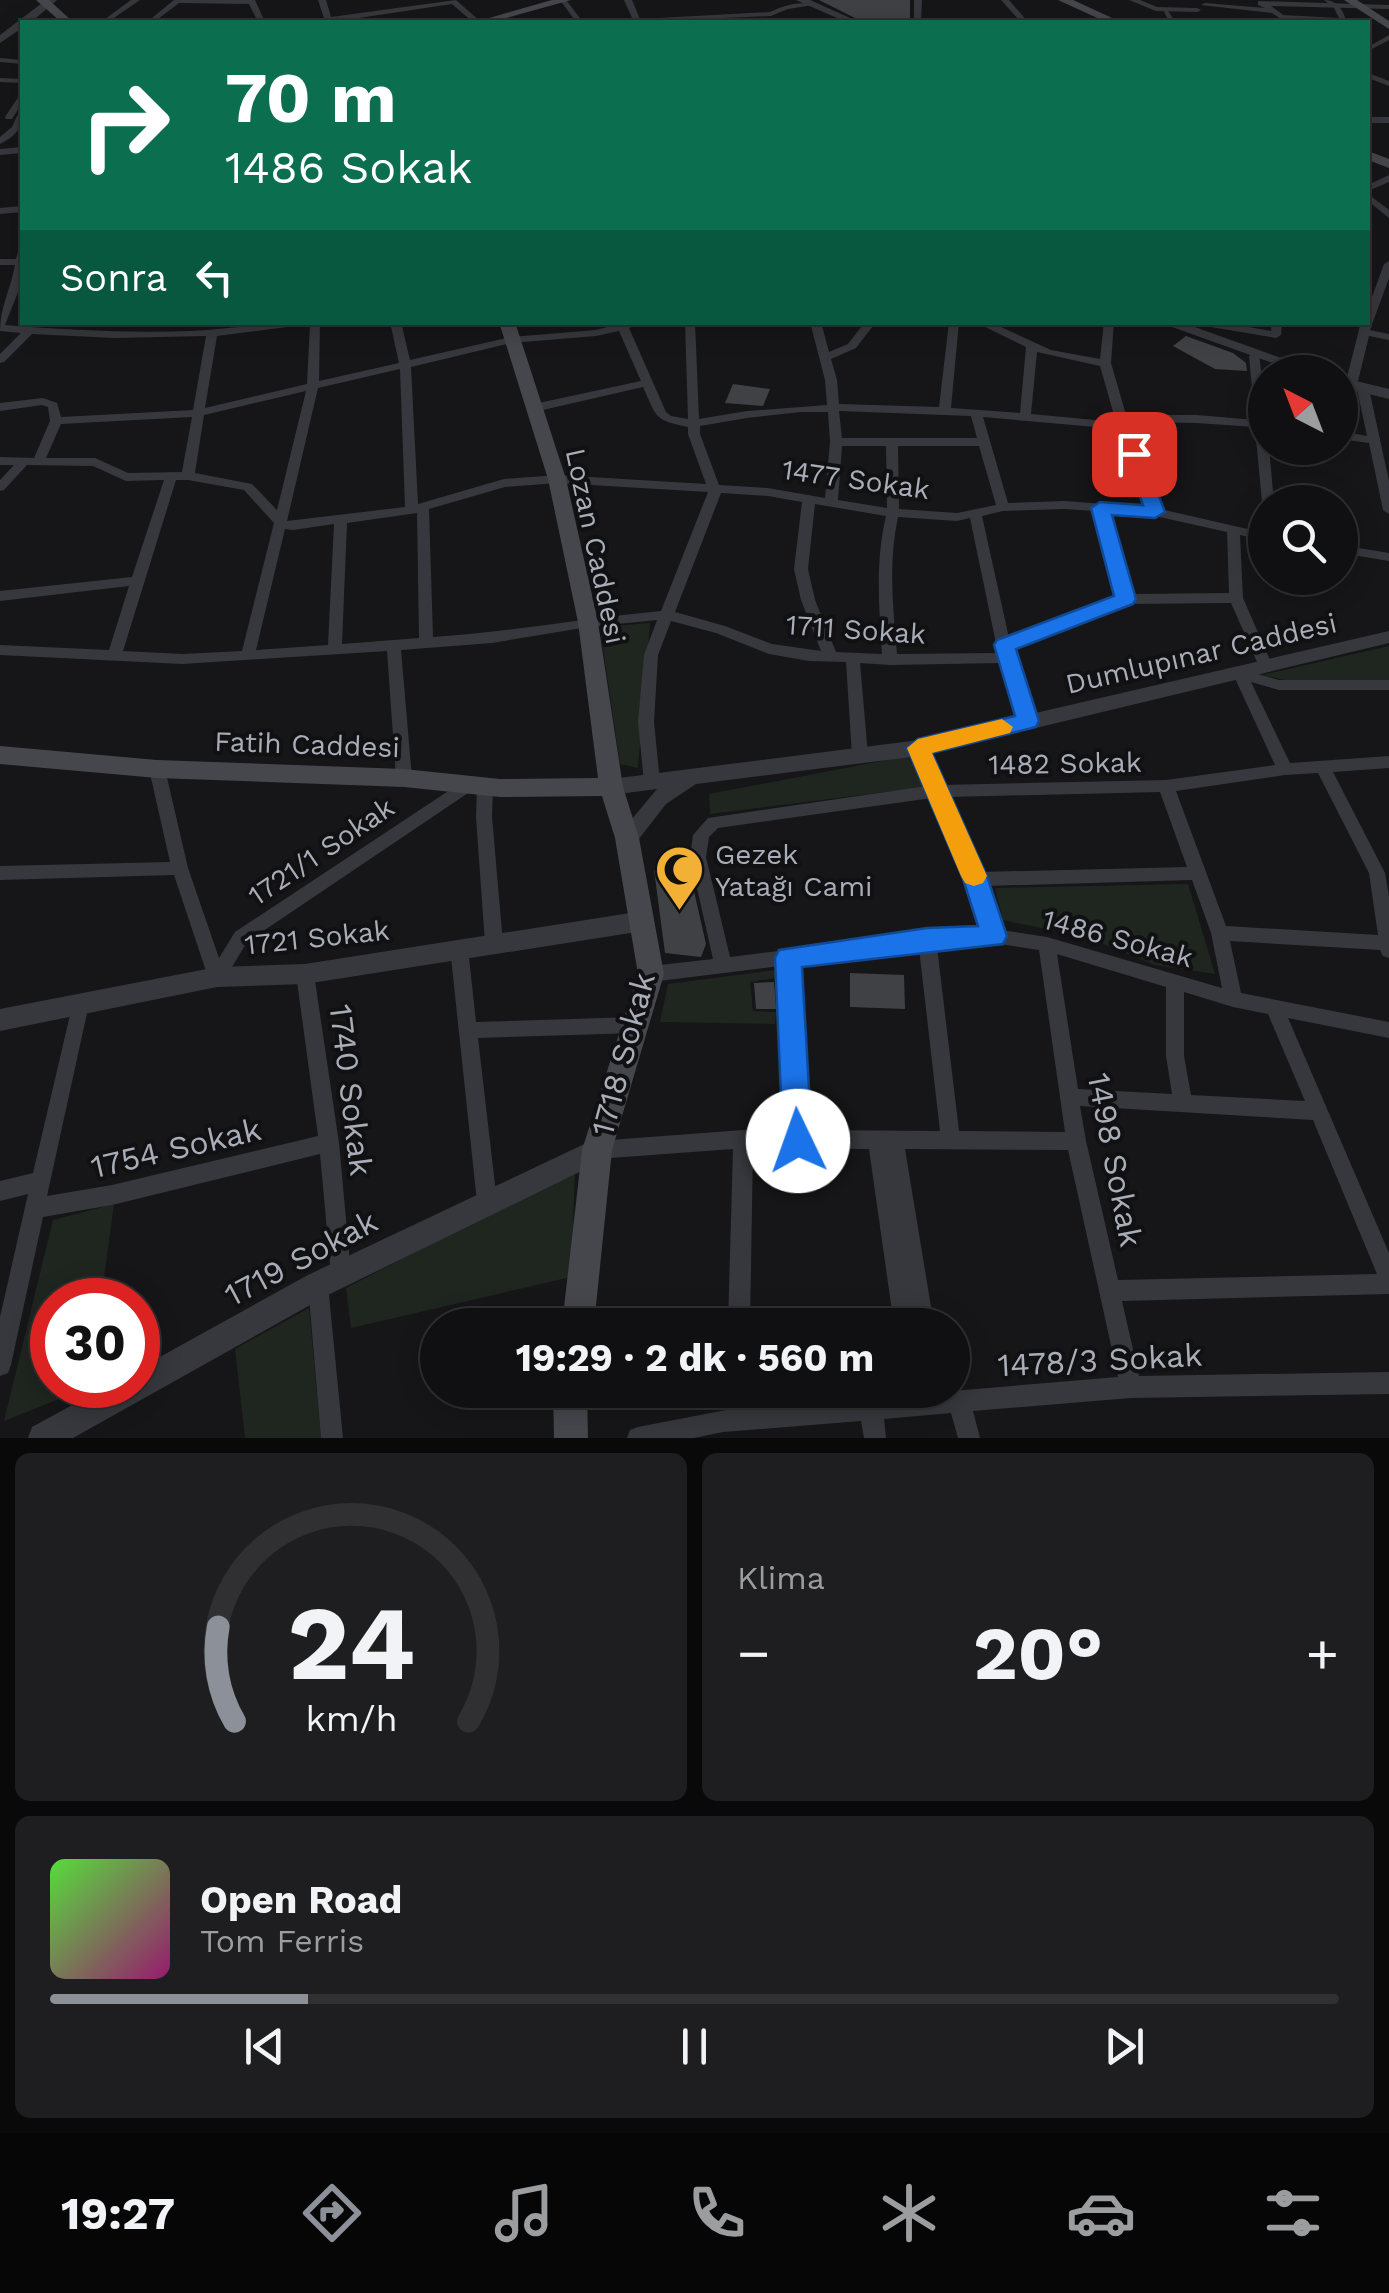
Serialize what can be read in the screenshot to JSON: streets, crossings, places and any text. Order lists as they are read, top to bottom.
{
  "streets": {
    "main road": ["Lozan Caddesi", "Fatih Caddesi", "1718 Sokak"],
    "street": [
      "1477 Sokak",
      "1711 Sokak",
      "Dumlupınar Caddesi",
      "1482 Sokak",
      "1721/1 Sokak",
      "1721 Sokak",
      "1486 Sokak",
      "1740 Sokak",
      "1754 Sokak",
      "1498 Sokak",
      "1719 Sokak",
      "1478/3 Sokak"
    ]
  },
  "crossings": [
    ["1477 Sokak", "Lozan Caddesi"],
    ["Lozan Caddesi", "1711 Sokak"],
    ["Lozan Caddesi", "Dumlupınar Caddesi"],
    ["Lozan Caddesi", "Fatih Caddesi"],
    ["Lozan Caddesi", "1718 Sokak"],
    ["Dumlupınar Caddesi", "Fatih Caddesi"],
    ["Dumlupınar Caddesi", "1718 Sokak"],
    ["Fatih Caddesi", "1721/1 Sokak"],
    ["Fatih Caddesi", "1718 Sokak"],
    ["1482 Sokak", "1486 Sokak"],
    ["1721/1 Sokak", "1721 Sokak"],
    ["1721 Sokak", "1718 Sokak"],
    ["1721 Sokak", "1740 Sokak"],
    ["1486 Sokak", "1718 Sokak"],
    ["1486 Sokak", "1498 Sokak"],
    ["1718 Sokak", "1719 Sokak"],
    ["1740 Sokak", "1754 Sokak"],
    ["1740 Sokak", "1719 Sokak"],
    ["1498 Sokak", "1478/3 Sokak"]
  ],
  "places": {
    "mosque": ["Gezek Yatağı Cami"]
  },
  "north": "top left",
  "page": {
    "turn": ["70 m", "1486 Sokak"],
    "then": "Sonra",
    "limit": "30",
    "trip": "19:29 · 2 dk · 560 m",
    "tile": "Klima",
    "heat": ["−", "20°", "+"],
    "song": ["Open Road", "Tom Ferris"],
    "tabs": "19:27",
    "gauge": ["24", "km/h"]
  }
}
